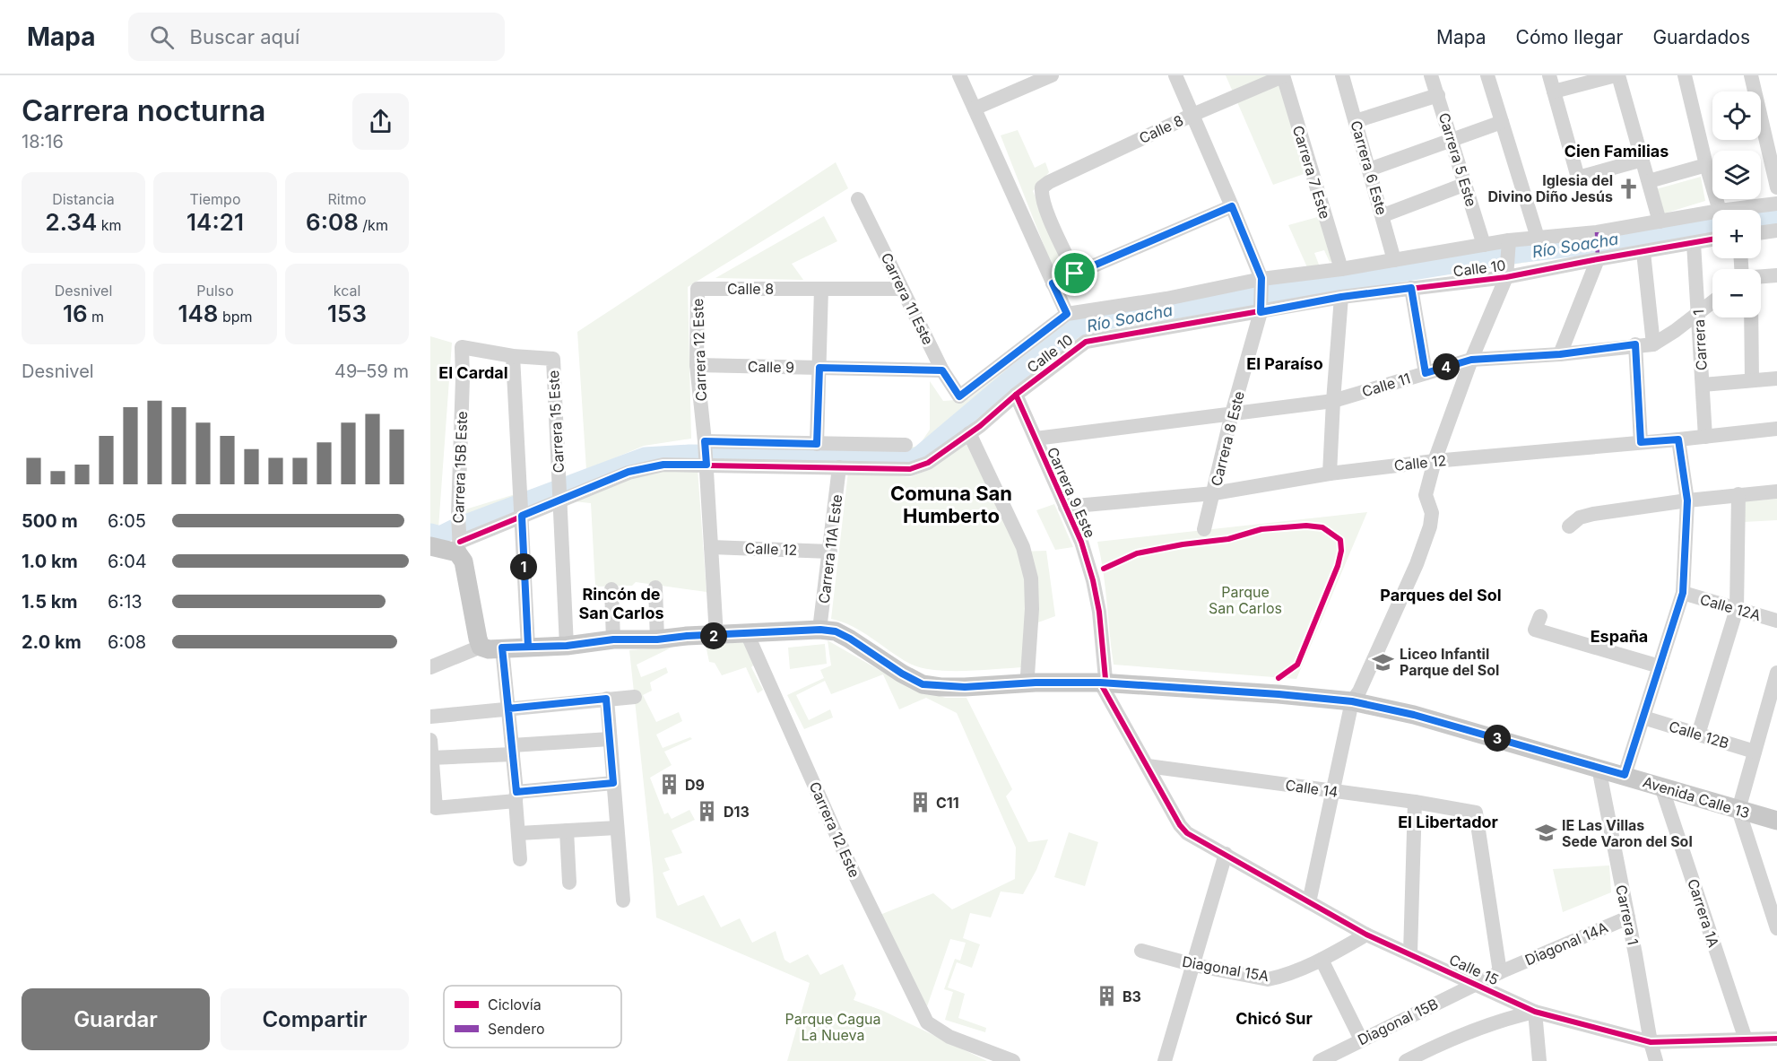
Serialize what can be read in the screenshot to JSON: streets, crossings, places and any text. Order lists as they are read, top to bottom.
{
  "streets": {
    "main road": ["Carrera 15B Este", "Avenida Calle 13"],
    "street": [
      "Calle 8",
      "Carrera 5 Este",
      "Carrera 6 Este",
      "Carrera 7 Este",
      "Calle 10",
      "Carrera 11 Este",
      "Carrera 1",
      "Carrera 12 Este",
      "Calle 9",
      "Calle 11",
      "Carrera 15 Este",
      "Carrera 8 Este",
      "Calle 12",
      "Carrera 9 Este",
      "Carrera 11A Este",
      "Calle 12A",
      "Calle 12B",
      "Calle 14",
      "Carrera 1A",
      "Diagonal 14A",
      "Diagonal 15A",
      "Calle 15",
      "Diagonal 15B"
    ]
  },
  "crossings": [
    ["Calle 8", "Carrera 7 Este"],
    ["Calle 8", "Carrera 11 Este"],
    ["Calle 8", "Carrera 12 Este"],
    ["Calle 8", "Carrera 8 Este"],
    ["Carrera 5 Este", "Calle 10"],
    ["Carrera 6 Este", "Calle 10"],
    ["Carrera 7 Este", "Calle 10"],
    ["Calle 10", "Carrera 11 Este"],
    ["Calle 10", "Carrera 1"],
    ["Calle 10", "Carrera 12 Este"],
    ["Calle 10", "Carrera 15 Este"],
    ["Calle 10", "Carrera 8 Este"],
    ["Calle 10", "Carrera 15B Este"],
    ["Calle 10", "Carrera 9 Este"],
    ["Calle 10", "Carrera 11A Este"],
    ["Carrera 11 Este", "Calle 9"],
    ["Carrera 1", "Calle 12"],
    ["Carrera 1", "Avenida Calle 13"],
    ["Carrera 1", "Diagonal 14A"],
    ["Carrera 1", "Calle 15"],
    ["Carrera 12 Este", "Calle 9"],
    ["Carrera 12 Este", "Calle 12"],
    ["Carrera 12 Este", "Avenida Calle 13"],
    ["Calle 11", "Carrera 8 Este"],
    ["Calle 11", "Carrera 9 Este"],
    ["Carrera 15 Este", "Carrera 15B Este"],
    ["Carrera 15 Este", "Avenida Calle 13"],
    ["Carrera 8 Este", "Calle 12"],
    ["Calle 12", "Carrera 9 Este"],
    ["Calle 12", "Carrera 11A Este"],
    ["Carrera 15B Este", "Avenida Calle 13"],
    ["Carrera 9 Este", "Avenida Calle 13"],
    ["Carrera 11A Este", "Avenida Calle 13"],
    ["Calle 14", "Diagonal 14A"],
    ["Calle 14", "Calle 15"],
    ["Avenida Calle 13", "Carrera 1A"],
    ["Carrera 1A", "Calle 15"],
    ["Diagonal 14A", "Calle 15"],
    ["Diagonal 14A", "Diagonal 15B"],
    ["Diagonal 15A", "Calle 15"],
    ["Calle 15", "Diagonal 15B"]
  ],
  "districts": [
    "Cien Familias",
    "El Paraíso",
    "El Cardal",
    "Comuna San Humberto",
    "Rincón de San Carlos",
    "Parques del Sol",
    "España",
    "El Libertador",
    "Chicó Sur"
  ],
  "water": ["Río Soacha"],
  "parks": ["Parque San Carlos", "Parque Cagua La Nueva"],
  "places": {
    "church": ["Iglesia del Divino Diño Jesús"],
    "school or university": ["Liceo Infantil Parque del Sol", "IE Las Villas Sede Varon del Sol"],
    "building": [
      "D9",
      "C11",
      "D13",
      "B3"
    ]
  },
  "legend": ["Ciclovía", "Sendero"],
  "page": {
    "header": "Mapa",
    "search": "Buscar aquí",
    "nav": ["Mapa", "Cómo llegar", "Guardados"],
    "heading": ["Carrera nocturna", "18:16"],
    "map_buttons": ["+", "−"],
    "stats": [
      ["Distancia", "2.34 km"],
      ["Tiempo", "14:21"],
      ["Ritmo", "6:08 /km"],
      ["Desnivel", "16 m"],
      ["Pulso", "148 bpm"],
      ["kcal", "153"]
    ],
    "chart": ["Desnivel", "49–59 m"],
    "pins": [
      "4",
      "1",
      "2",
      "3"
    ],
    "list": [
      {
        "name": "500 m",
        "note": "6:05"
      },
      {
        "name": "1.0 km",
        "note": "6:04"
      },
      {
        "name": "1.5 km",
        "note": "6:13"
      },
      {
        "name": "2.0 km",
        "note": "6:08"
      }
    ],
    "buttons": ["Guardar", "Compartir"]
  }
}
